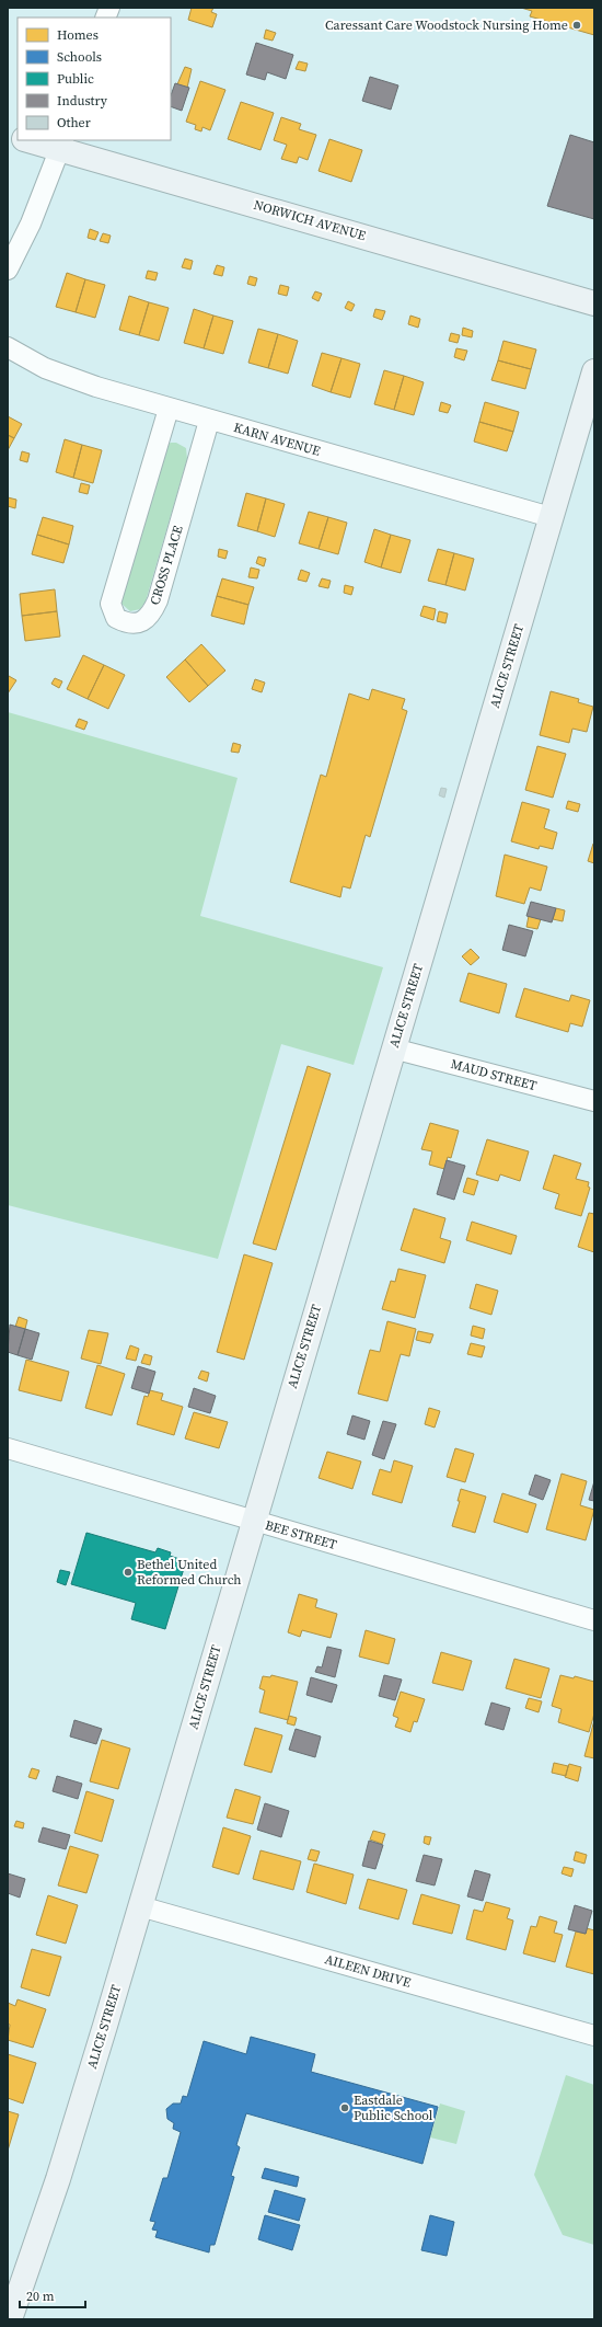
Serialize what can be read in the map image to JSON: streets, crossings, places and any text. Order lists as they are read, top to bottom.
{
  "streets": {
    "street": [
      "NORWICH AVENUE",
      "KARN AVENUE",
      "CROSS PLACE",
      "ALICE STREET",
      "MAUD STREET",
      "BEE STREET",
      "AILEEN DRIVE"
    ]
  },
  "crossings": [
    ["KARN AVENUE", "CROSS PLACE"],
    ["KARN AVENUE", "ALICE STREET"],
    ["ALICE STREET", "MAUD STREET"],
    ["ALICE STREET", "BEE STREET"],
    ["ALICE STREET", "AILEEN DRIVE"]
  ],
  "places": ["Caressant Care Woodstock Nursing Home", "Bethel United Reformed Church", "Eastdale Public School"],
  "legend": [
    "Homes",
    "Schools",
    "Public",
    "Industry",
    "Other"
  ],
  "scale_bar": "20 m"
}
